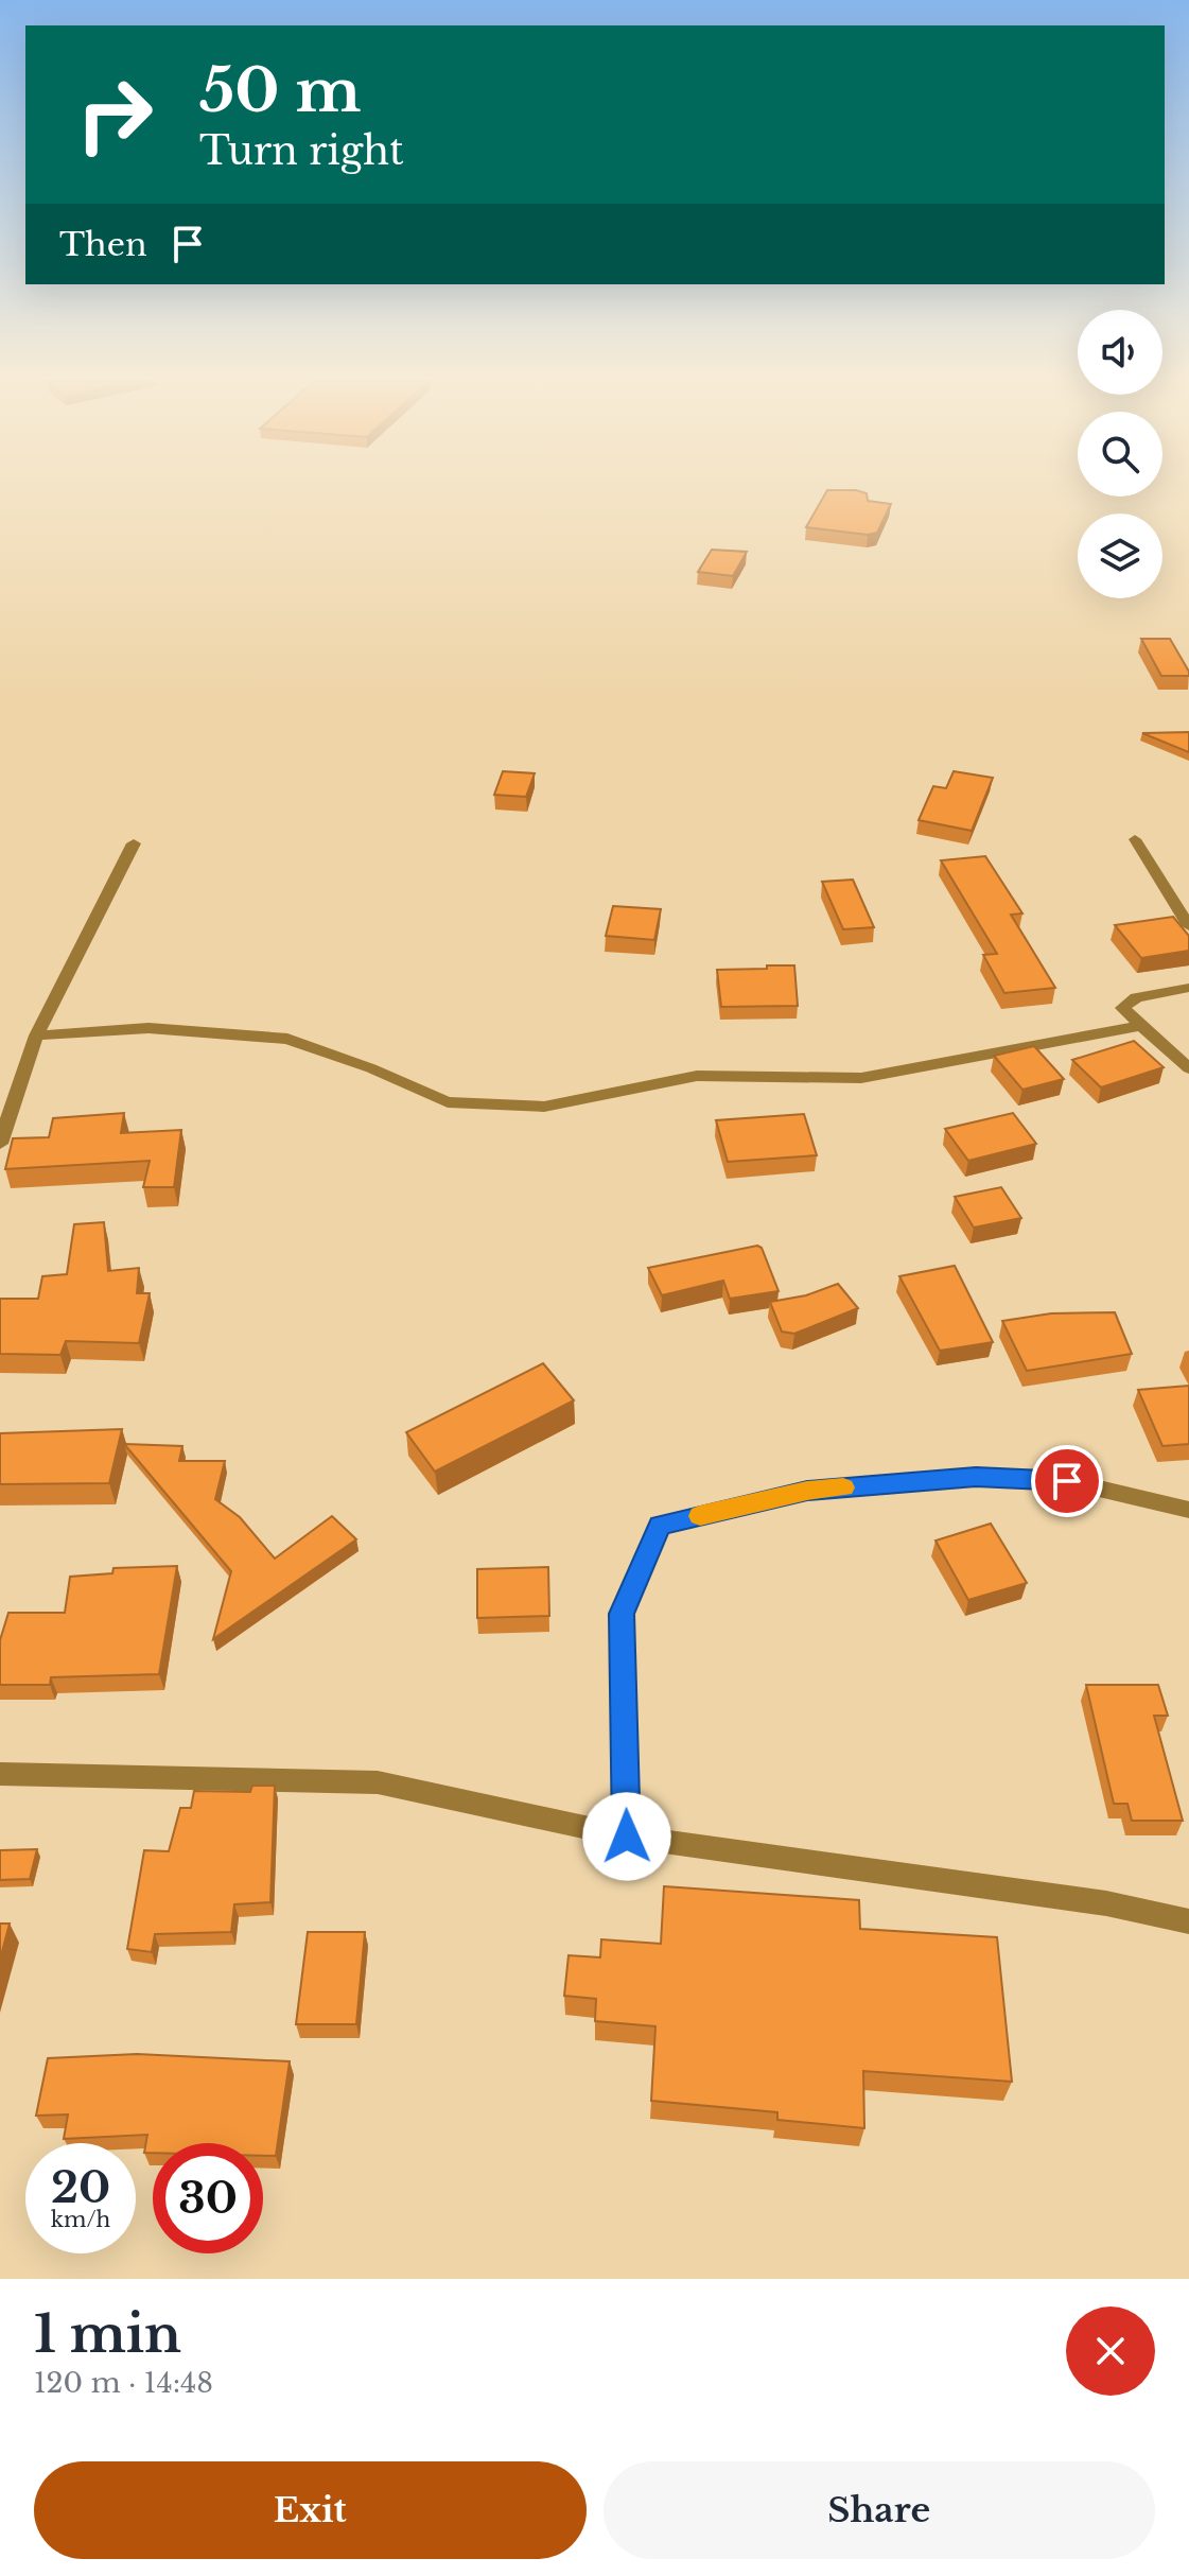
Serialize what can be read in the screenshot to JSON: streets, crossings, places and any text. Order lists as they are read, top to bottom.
{
  "page": {
    "turn": ["50 m", "Turn right"],
    "then": "Then",
    "speed": "20 km/h",
    "limit": "30",
    "heading": ["1 min", "120 m · 14:48"],
    "buttons": ["Exit", "Share"]
  }
}
